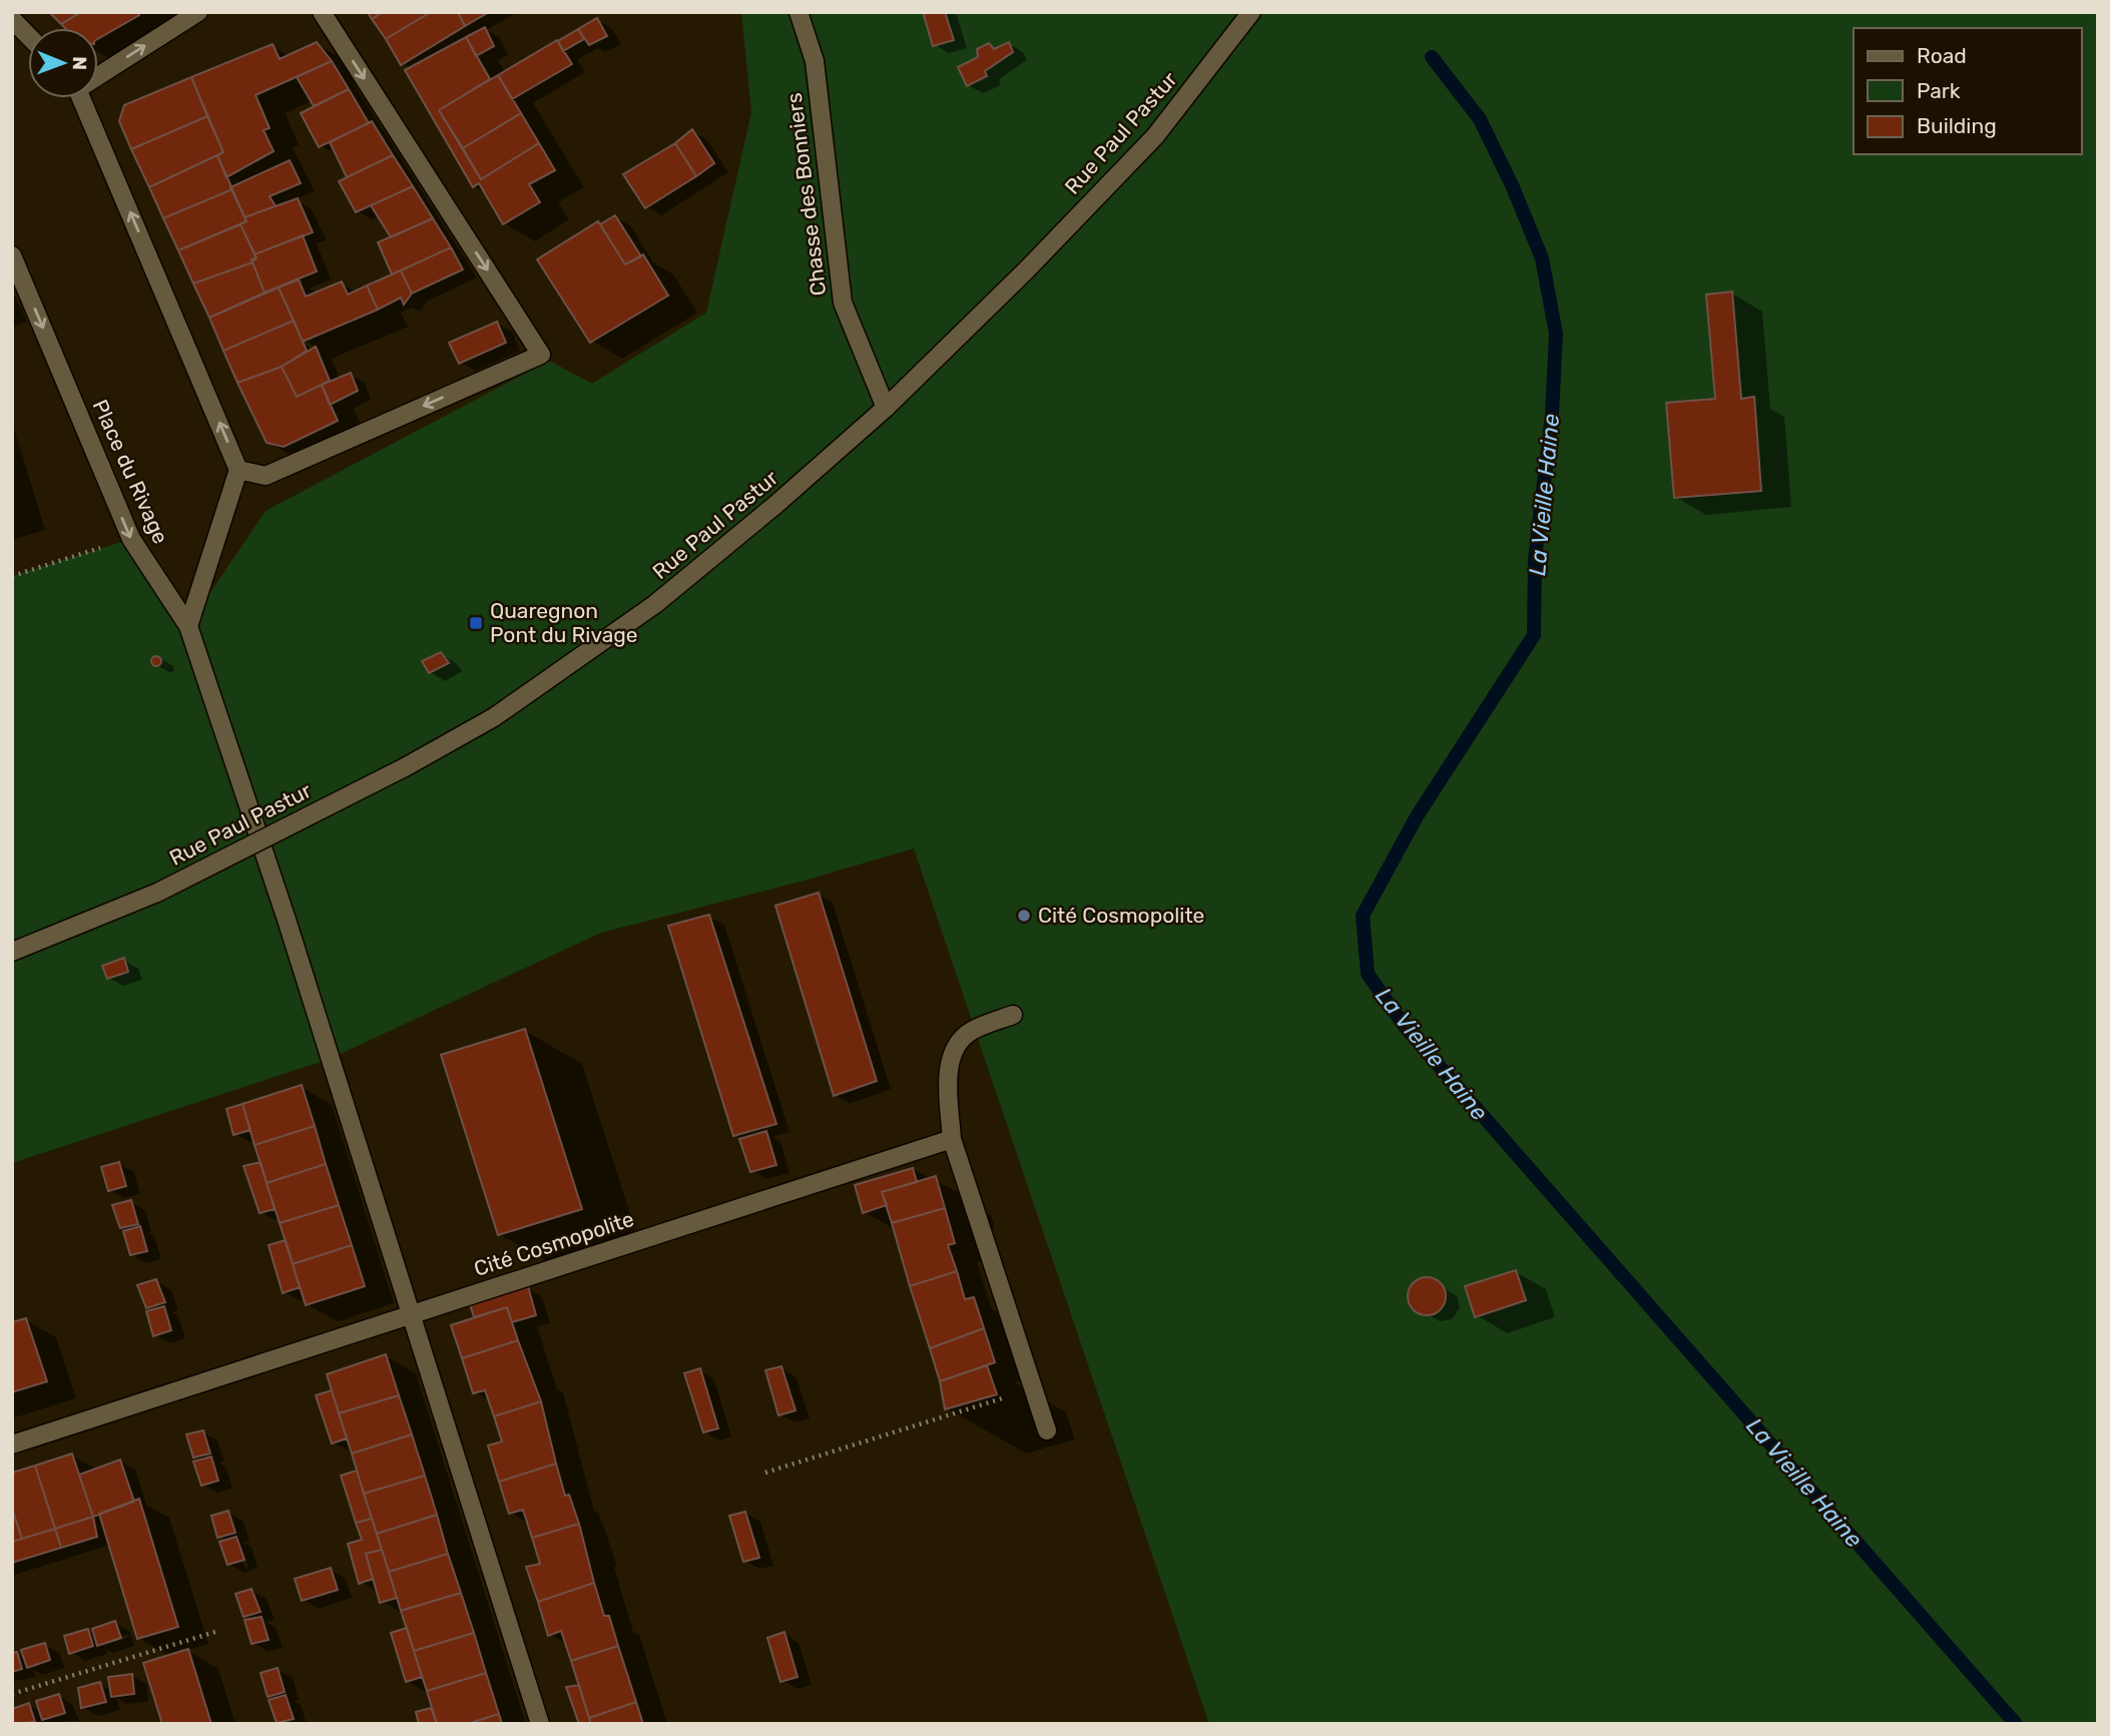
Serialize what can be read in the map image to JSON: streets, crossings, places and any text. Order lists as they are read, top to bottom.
{
  "streets": {
    "street": [
      "Rue Paul Pastur",
      "Chasse des Bonniers",
      "Place du Rivage",
      "Cité Cosmopolite"
    ]
  },
  "crossings": [
    ["Rue Paul Pastur", "Chasse des Bonniers"],
    ["Place du Rivage", "Cité Cosmopolite"]
  ],
  "water": ["La Vieille Haine"],
  "places": {
    "transit": ["Quaregnon Pont du Rivage"],
    "other": ["Cité Cosmopolite"]
  },
  "legend": ["Road", "Park", "Building"],
  "north": "right"
}
